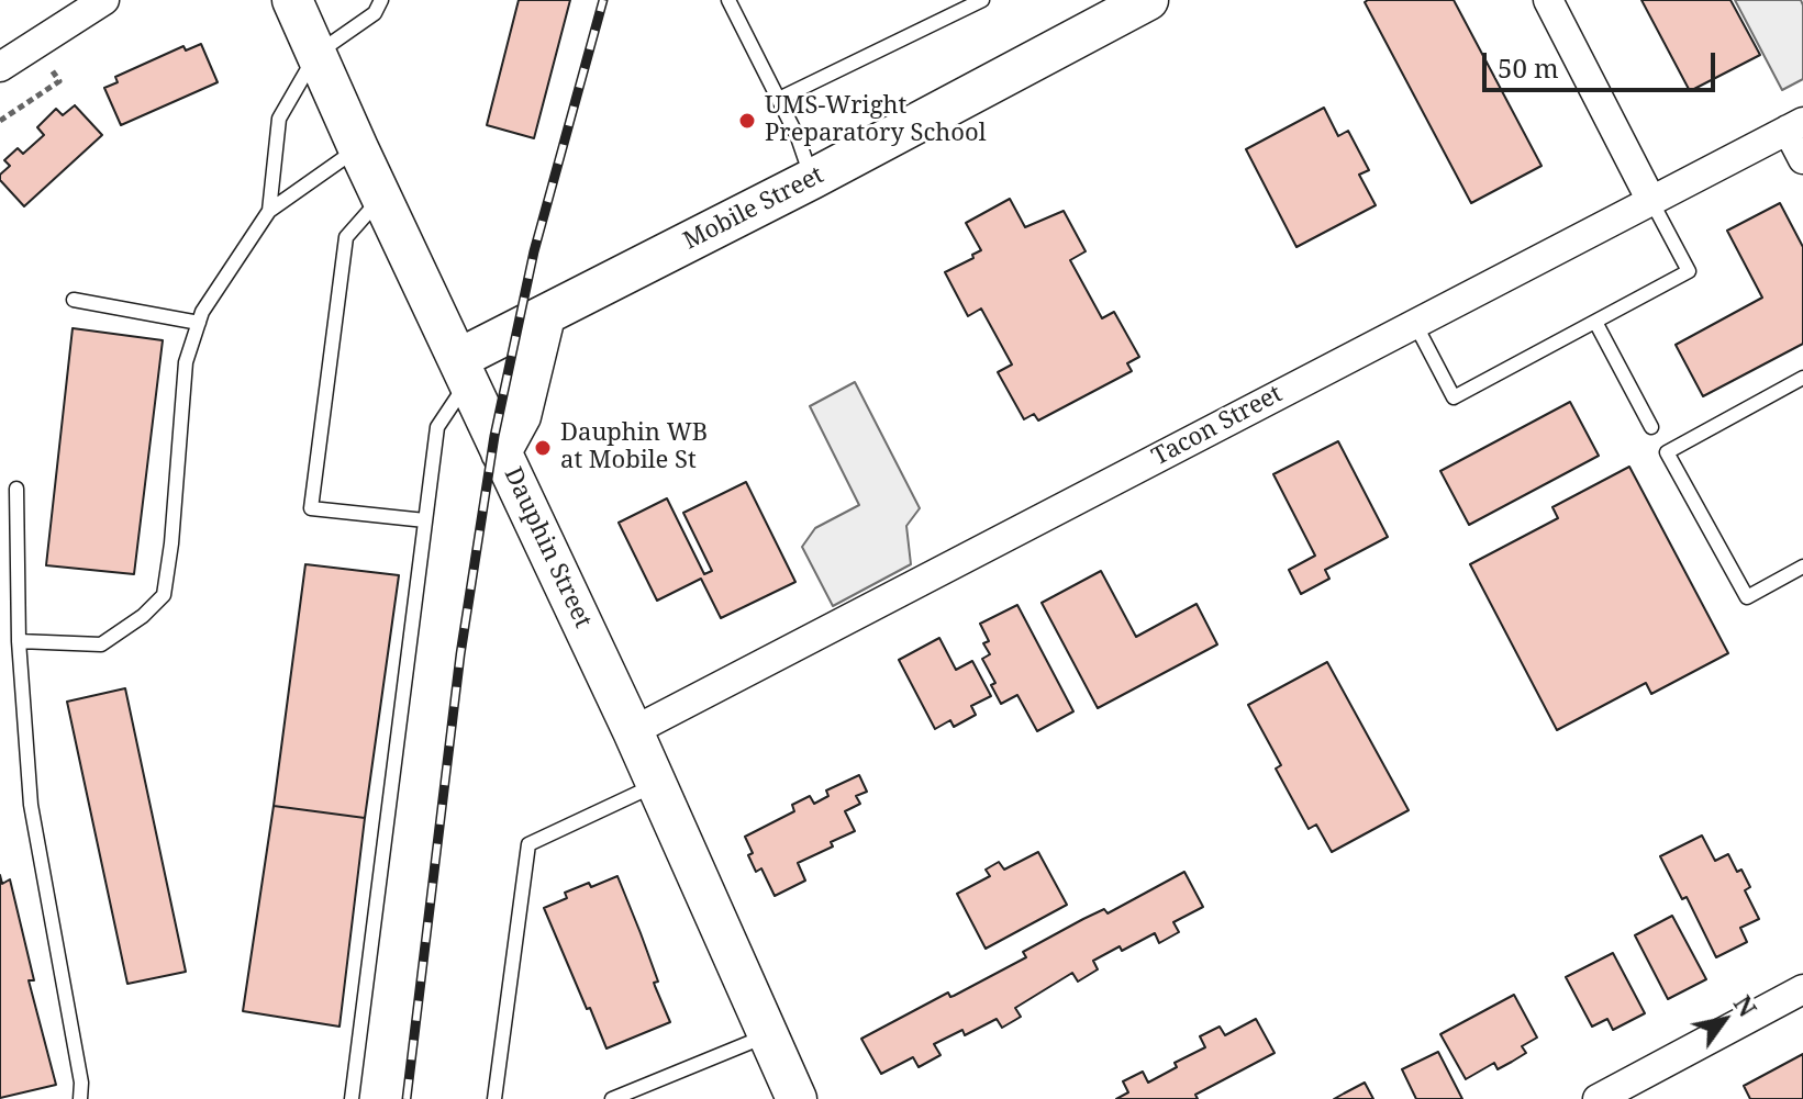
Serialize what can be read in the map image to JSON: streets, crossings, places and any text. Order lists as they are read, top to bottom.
{
  "streets": {
    "main road": ["Mobile Street", "Dauphin Street"],
    "street": ["Tacon Street"]
  },
  "crossings": [
    ["Mobile Street", "Dauphin Street"],
    ["Tacon Street", "Dauphin Street"]
  ],
  "places": ["UMS-Wright Preparatory School", "Dauphin WB at Mobile St"],
  "scale_bar": "50 m",
  "north": "top right"
}
